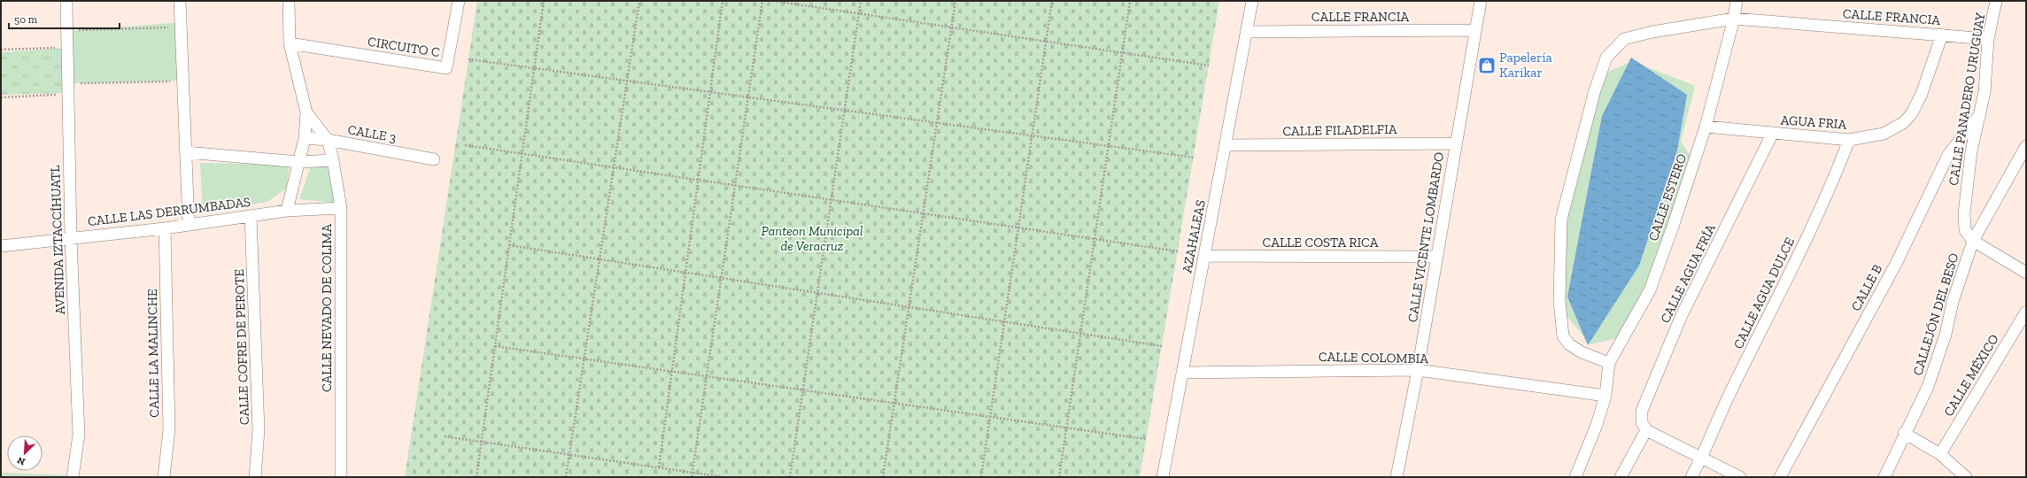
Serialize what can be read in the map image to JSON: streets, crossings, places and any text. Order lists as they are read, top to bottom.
{
  "streets": {
    "street": [
      "CALLE FRANCIA",
      "CIRCUITO C",
      "CALLE PANADERO URUGUAY",
      "AGUA FRIA",
      "CALLE FILADELFIA",
      "CALLE 3",
      "CALLE ESTERO",
      "CALLE LAS DERRUMBADAS",
      "AZAHALEAS",
      "CALLE VICENTE LOMBARDO",
      "AVENIDA IZTACCÍHUATL",
      "CALLE COSTA RICA",
      "CALLE AGUA FRÍA",
      "CALLE B",
      "CALLE AGUA DULCE",
      "CALLE NEVADO DE COLIMA",
      "CALLEJÓN DEL BESO",
      "CALLE COFRE DE PEROTE",
      "CALLE LA MALINCHE",
      "CALLE COLOMBIA",
      "CALLE MÉXICO"
    ]
  },
  "crossings": [
    ["CALLE FRANCIA", "CALLE PANADERO URUGUAY"],
    ["CALLE FRANCIA", "AGUA FRIA"],
    ["CALLE FRANCIA", "CALLE ESTERO"],
    ["CALLE FRANCIA", "AZAHALEAS"],
    ["CALLE FRANCIA", "CALLE VICENTE LOMBARDO"],
    ["CALLE PANADERO URUGUAY", "CALLE B"],
    ["CALLE PANADERO URUGUAY", "CALLEJÓN DEL BESO"],
    ["AGUA FRIA", "CALLE ESTERO"],
    ["AGUA FRIA", "CALLE AGUA FRÍA"],
    ["AGUA FRIA", "CALLE AGUA DULCE"],
    ["CALLE FILADELFIA", "AZAHALEAS"],
    ["CALLE FILADELFIA", "CALLE VICENTE LOMBARDO"],
    ["CALLE 3", "CALLE NEVADO DE COLIMA"],
    ["CALLE ESTERO", "CALLE COLOMBIA"],
    ["CALLE LAS DERRUMBADAS", "AVENIDA IZTACCÍHUATL"],
    ["CALLE LAS DERRUMBADAS", "CALLE NEVADO DE COLIMA"],
    ["CALLE LAS DERRUMBADAS", "CALLE COFRE DE PEROTE"],
    ["CALLE LAS DERRUMBADAS", "CALLE LA MALINCHE"],
    ["AZAHALEAS", "CALLE COSTA RICA"],
    ["AZAHALEAS", "CALLE COLOMBIA"],
    ["CALLE VICENTE LOMBARDO", "CALLE COSTA RICA"],
    ["CALLE VICENTE LOMBARDO", "CALLE COLOMBIA"]
  ],
  "parks": ["Panteon Municipal de Veracruz"],
  "places": {
    "shop": ["Papelería Karikar"]
  },
  "scale_bar": "50 m",
  "north": "bottom left"
}
